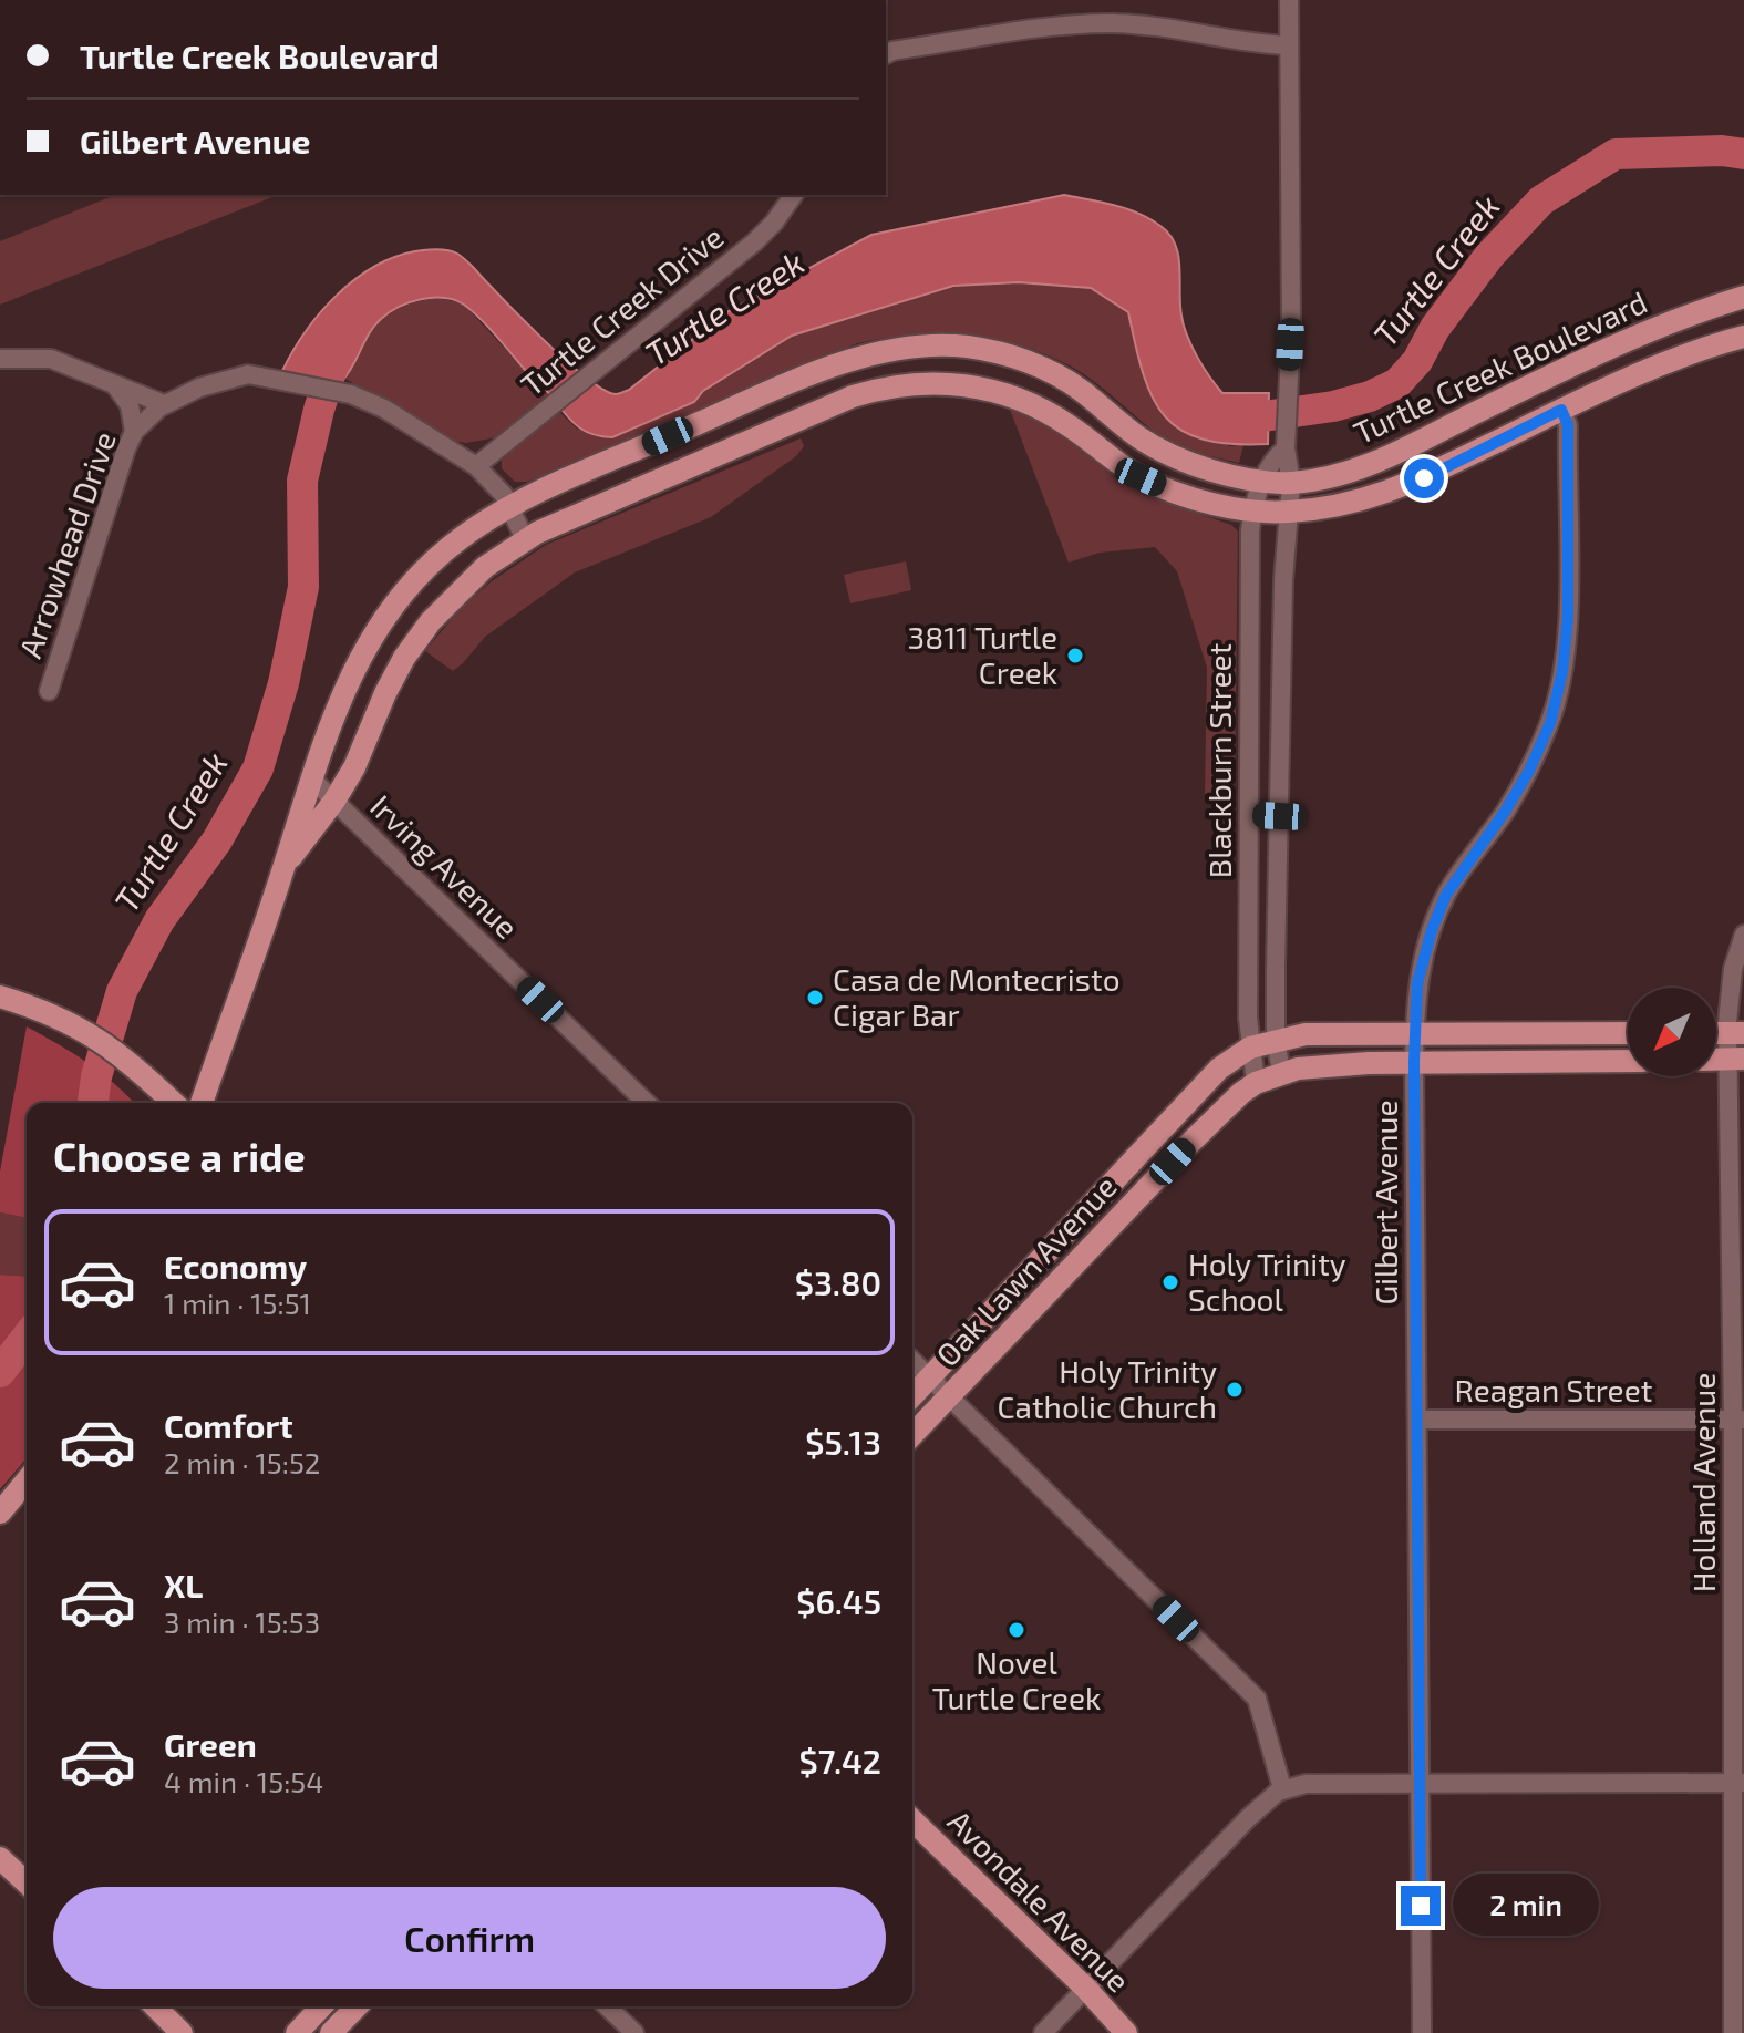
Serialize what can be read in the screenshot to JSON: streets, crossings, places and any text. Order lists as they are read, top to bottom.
{
  "streets": {
    "main road": ["Turtle Creek Boulevard", "Oak Lawn Avenue", "Avondale Avenue"],
    "street": [
      "Turtle Creek Drive",
      "Arrowhead Drive",
      "Blackburn Street",
      "Irving Avenue",
      "Gilbert Avenue",
      "Reagan Street",
      "Holland Avenue"
    ]
  },
  "crossings": [
    ["Turtle Creek Boulevard", "Blackburn Street"],
    ["Turtle Creek Boulevard", "Irving Avenue"],
    ["Turtle Creek Boulevard", "Gilbert Avenue"],
    ["Blackburn Street", "Oak Lawn Avenue"],
    ["Gilbert Avenue", "Oak Lawn Avenue"],
    ["Gilbert Avenue", "Reagan Street"],
    ["Reagan Street", "Holland Avenue"]
  ],
  "water": ["Turtle Creek"],
  "places": [
    "3811 Turtle Creek",
    "Casa de Montecristo Cigar Bar",
    "Holy Trinity School",
    "Holy Trinity Catholic Church",
    "Novel Turtle Creek"
  ],
  "north": "bottom left",
  "page": {
    "banner": ["Turtle Creek Boulevard", "Gilbert Avenue"],
    "heading": "Choose a ride",
    "list": [
      {
        "name": "Economy",
        "note": "1 min · 15:51",
        "value": "$3.80"
      },
      {
        "name": "Comfort",
        "note": "2 min · 15:52",
        "value": "$5.13"
      },
      {
        "name": "XL",
        "note": "3 min · 15:53",
        "value": "$6.45"
      },
      {
        "name": "Green",
        "note": "4 min · 15:54",
        "value": "$7.42"
      }
    ],
    "buttons": "Confirm",
    "bubble": "2 min"
  }
}
